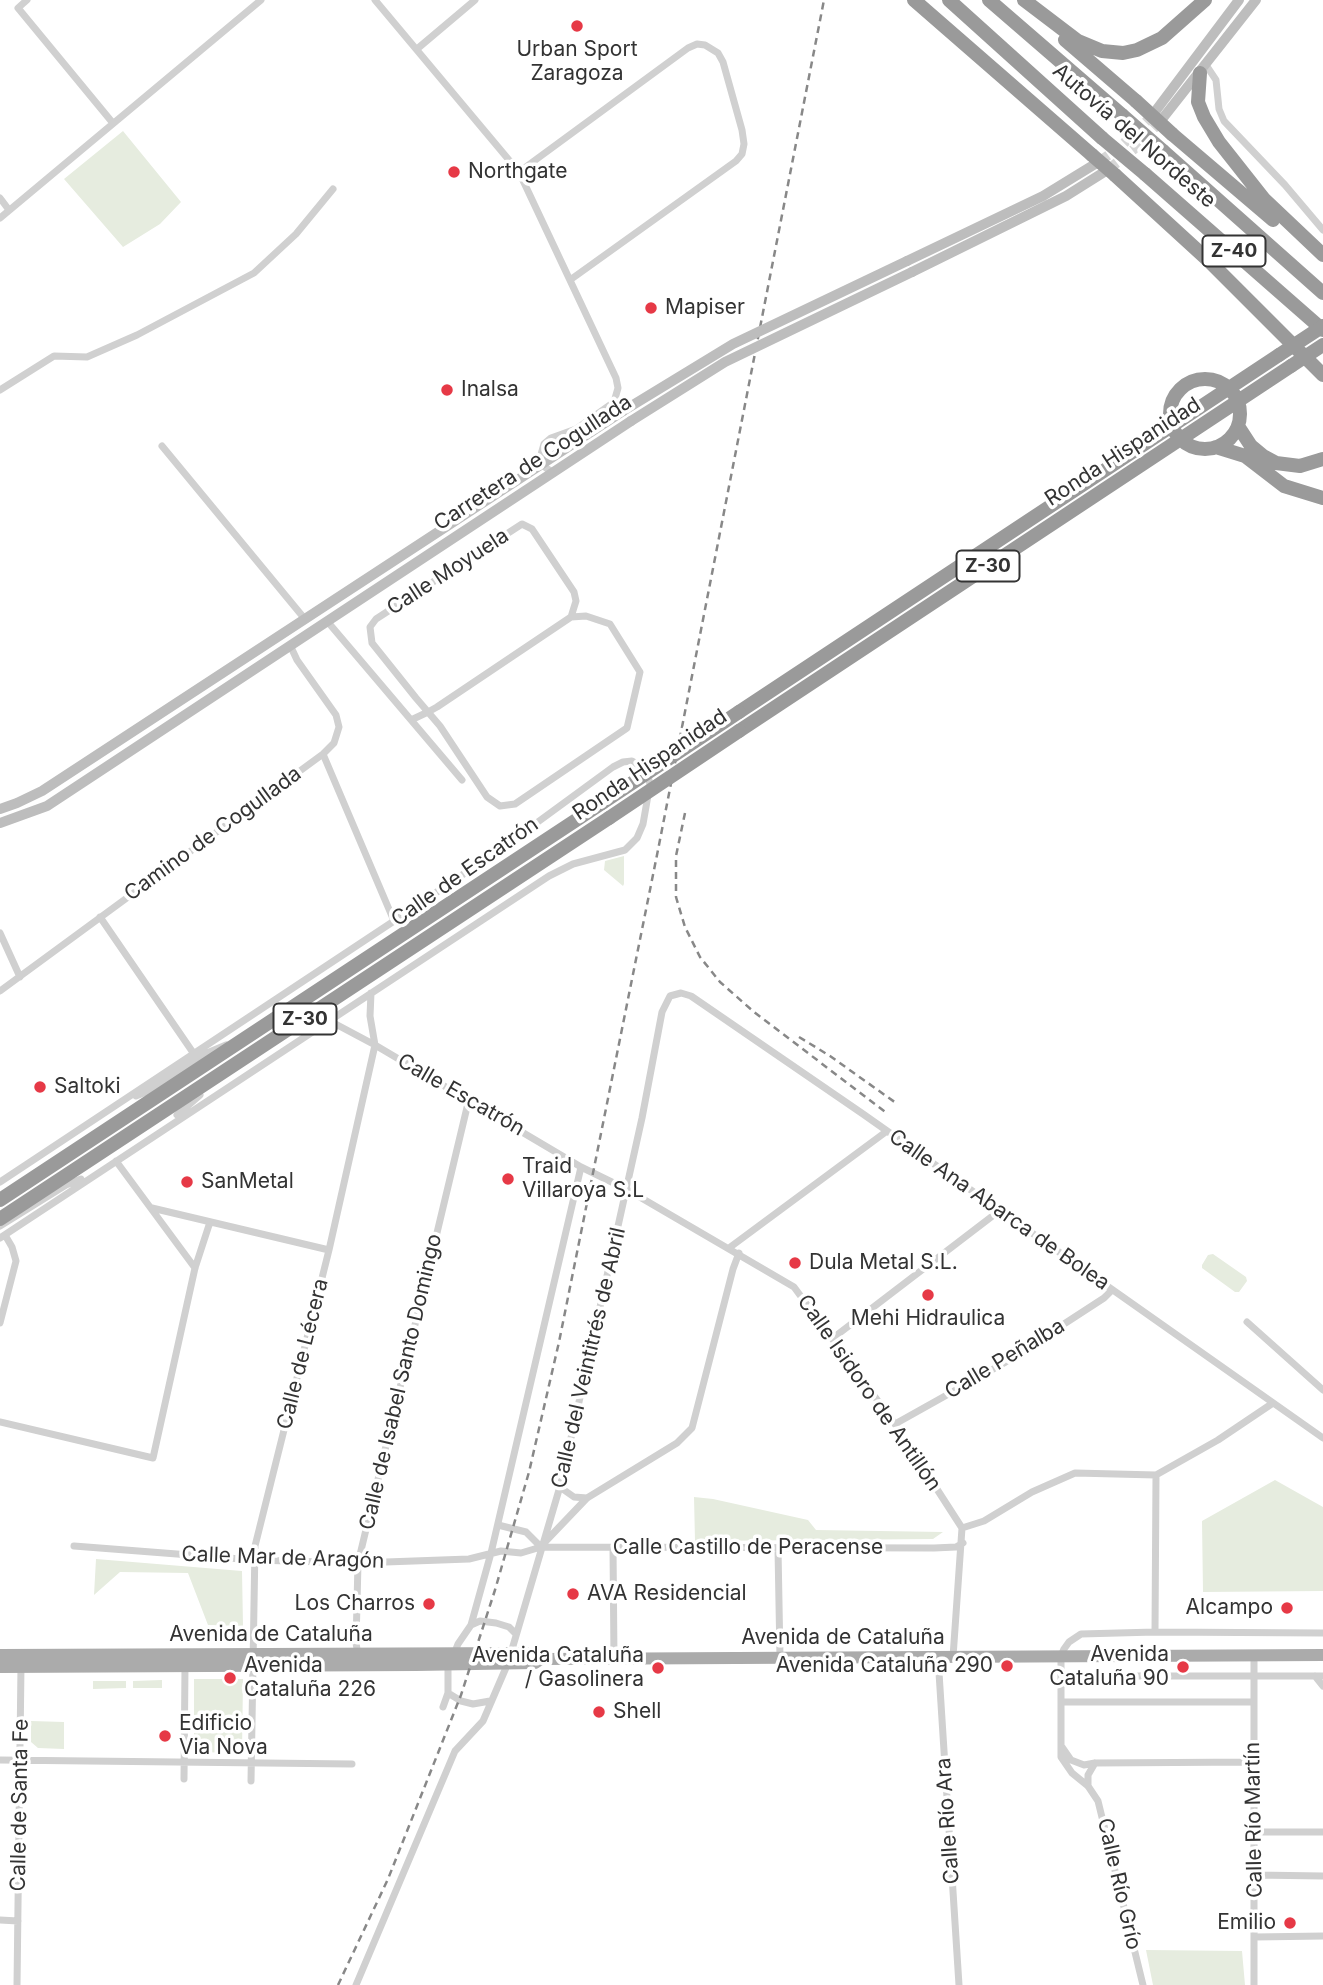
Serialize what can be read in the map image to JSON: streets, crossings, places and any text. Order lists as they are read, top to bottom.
{
  "streets": {
    "highway": [
      "Autovía del Nordeste",
      "Z-40",
      "Ronda Hispanidad",
      "Z-30"
    ],
    "main road": ["Avenida de Cataluña"],
    "street": [
      "Carretera de Cogullada",
      "Calle Moyuela",
      "Camino de Cogullada",
      "Calle de Escatrón",
      "Calle Escatrón",
      "Calle Ana Abarca de Bolea",
      "Calle de Lécera",
      "Calle del Veintitrés de Abril",
      "Calle Peñalba",
      "Calle de Isabel Santo Domingo",
      "Calle Isidoro de Antillón",
      "Calle Castillo de Peracense",
      "Calle Mar de Aragón",
      "Calle de Santa Fe",
      "Calle Río Martín",
      "Calle Río Ara",
      "Calle Río Grío"
    ]
  },
  "crossings": [
    ["Autovía del Nordeste", "Ronda Hispanidad"],
    ["Ronda Hispanidad", "Calle de Escatrón"],
    ["Carretera de Cogullada", "Camino de Cogullada"],
    ["Calle de Escatrón", "Calle Escatrón"],
    ["Calle Escatrón", "Calle de Lécera"],
    ["Calle Escatrón", "Calle de Isabel Santo Domingo"],
    ["Calle Escatrón", "Calle Isidoro de Antillón"],
    ["Calle Ana Abarca de Bolea", "Calle del Veintitrés de Abril"],
    ["Calle Ana Abarca de Bolea", "Calle Peñalba"],
    ["Calle de Lécera", "Calle Mar de Aragón"],
    ["Calle de Lécera", "Avenida de Cataluña"],
    ["Calle del Veintitrés de Abril", "Calle Isidoro de Antillón"],
    ["Calle del Veintitrés de Abril", "Calle Castillo de Peracense"],
    ["Calle del Veintitrés de Abril", "Avenida de Cataluña"],
    ["Calle Peñalba", "Calle Isidoro de Antillón"],
    ["Calle de Isabel Santo Domingo", "Calle Mar de Aragón"],
    ["Calle de Isabel Santo Domingo", "Avenida de Cataluña"],
    ["Avenida de Cataluña", "Calle de Santa Fe"],
    ["Avenida de Cataluña", "Calle Río Martín"],
    ["Avenida de Cataluña", "Calle Río Ara"],
    ["Avenida de Cataluña", "Calle Río Grío"]
  ],
  "places": [
    "Urban Sport Zaragoza",
    "Northgate",
    "Mapiser",
    "Inalsa",
    "Saltoki",
    "Traid Villaroya S.L",
    "SanMetal",
    "Dula Metal S.L.",
    "Mehi Hidraulica",
    "AVA Residencial",
    "Los Charros",
    "Alcampo",
    "Avenida Cataluña 290",
    "Avenida Cataluña 90",
    "Avenida Cataluña / Gasolinera",
    "Avenida Cataluña 226",
    "Shell",
    "Edificio Via Nova",
    "Emilio"
  ]
}
